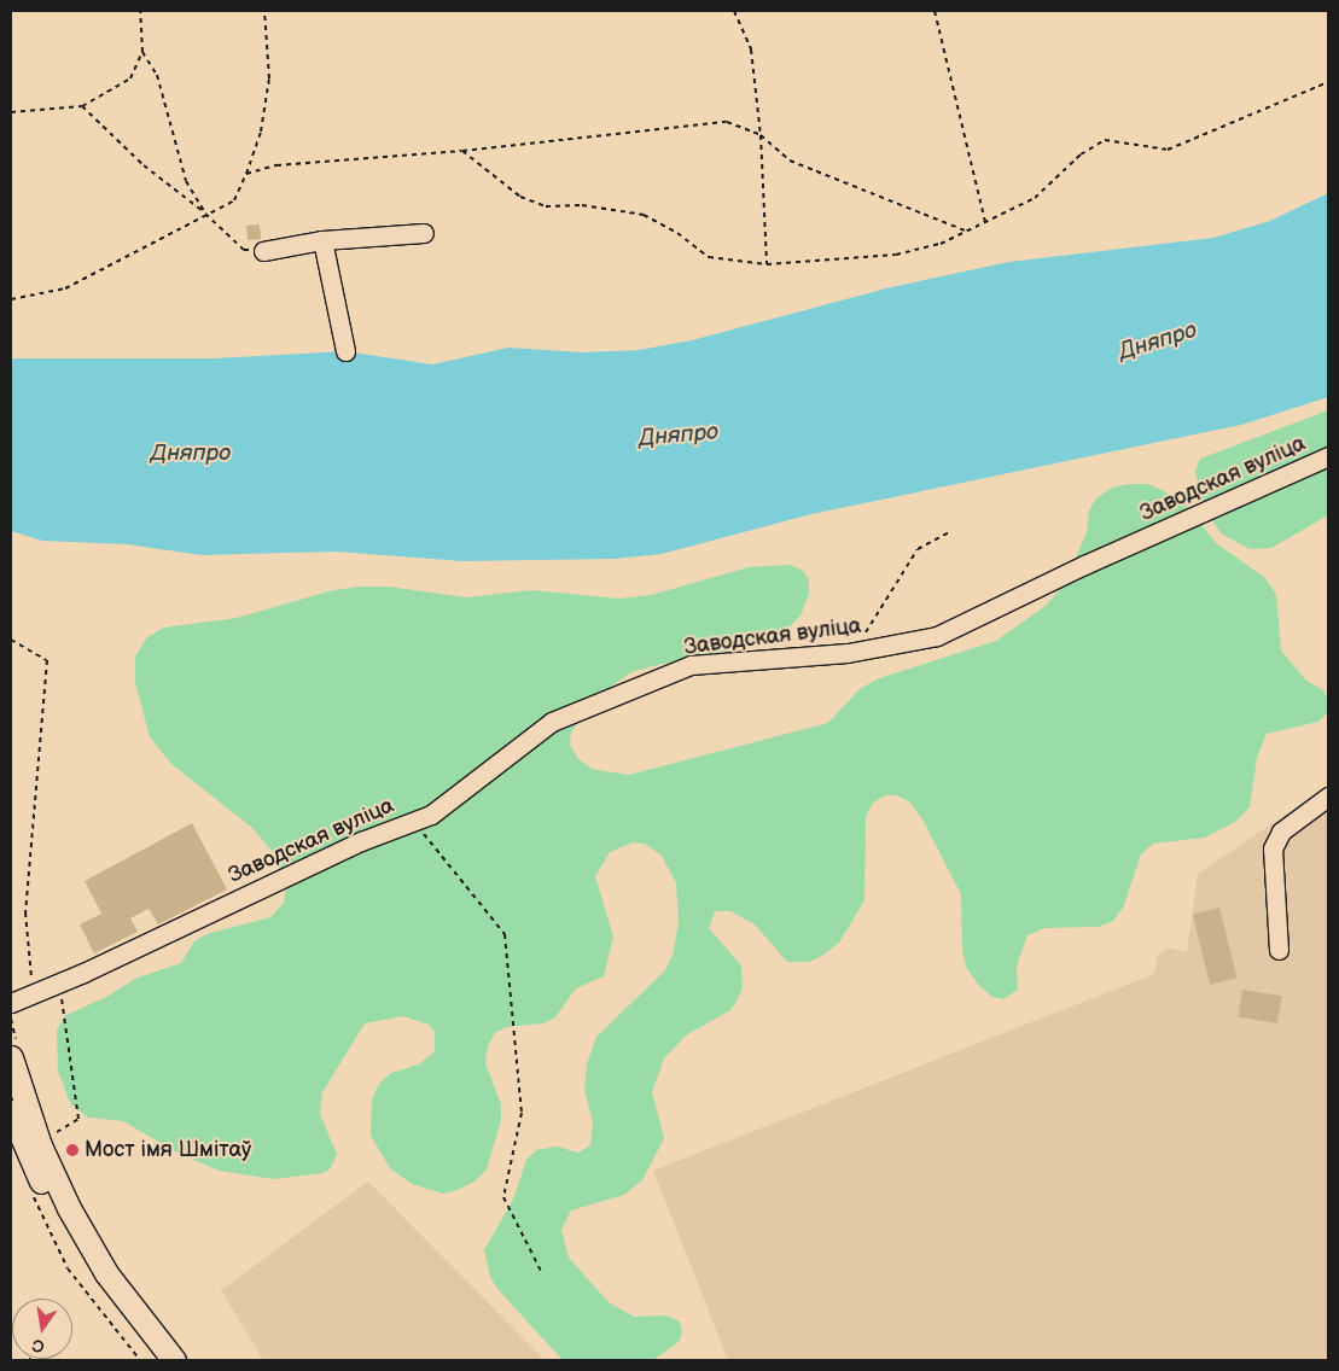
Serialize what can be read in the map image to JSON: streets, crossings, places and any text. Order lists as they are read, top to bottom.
{
  "streets": {
    "street": ["Заводская вуліца"]
  },
  "water": ["Дняпро"],
  "places": ["Мост імя Шмітаў"],
  "north": "bottom"
}
